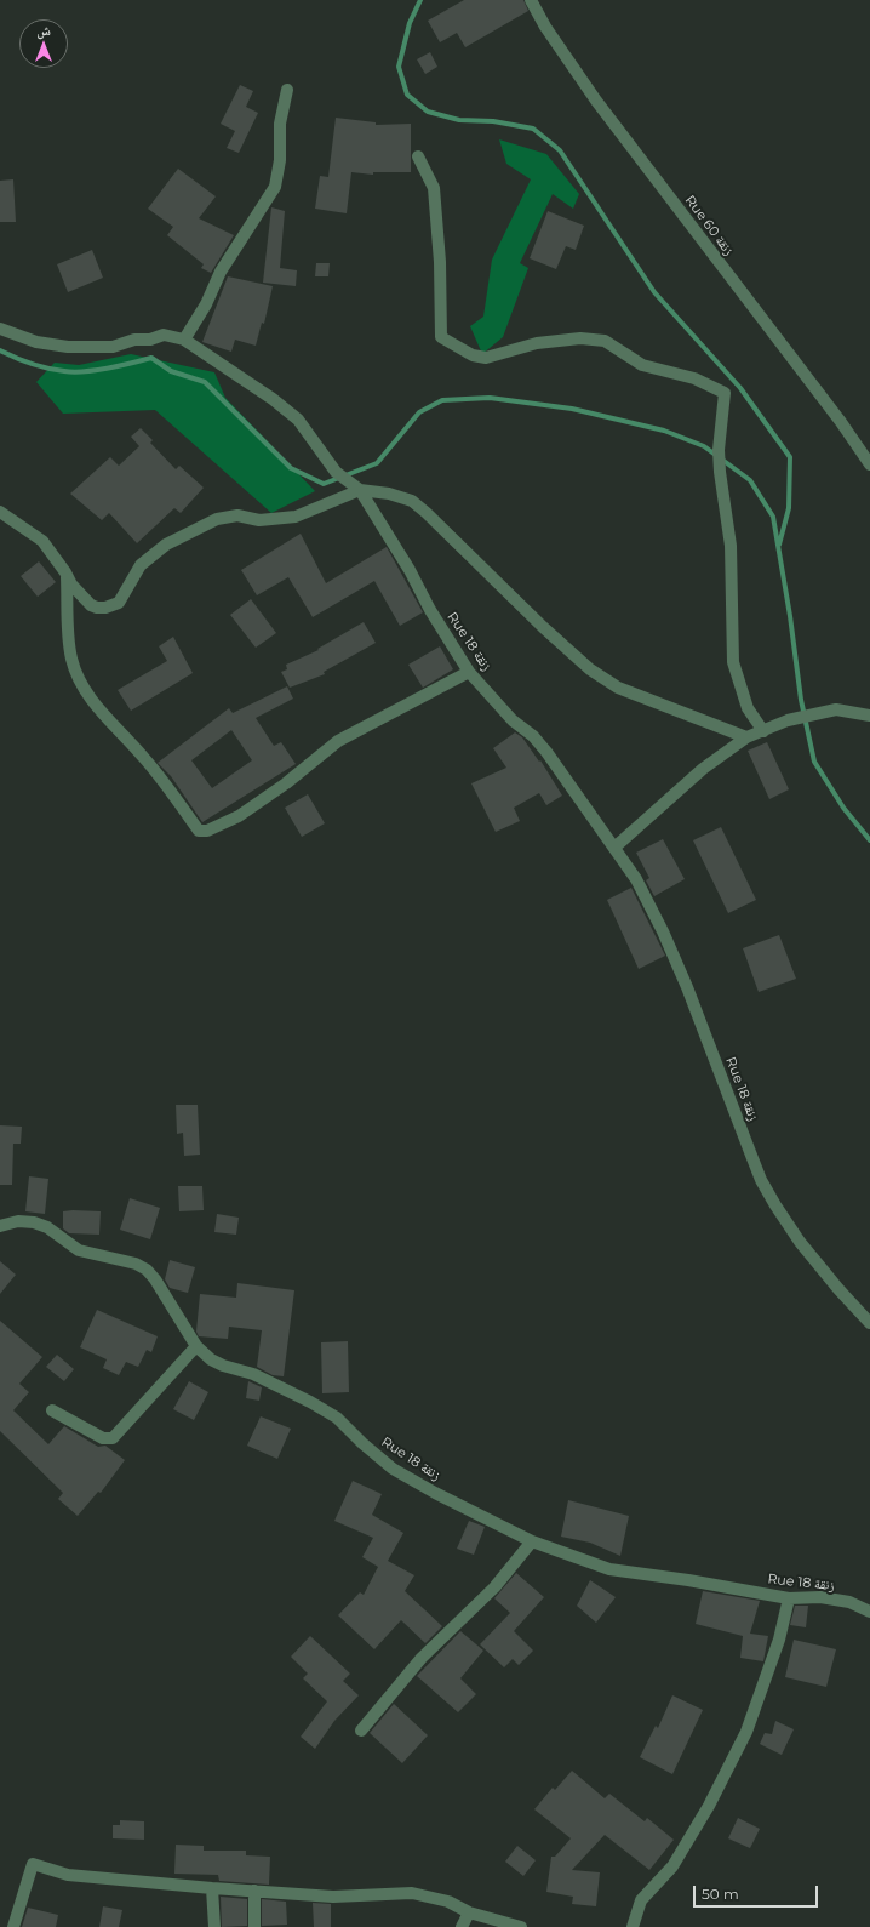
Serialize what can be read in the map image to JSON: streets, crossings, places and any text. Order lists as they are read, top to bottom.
{
  "streets": {
    "street": ["Rue 60 زنقة", "Rue 18 زنقة"]
  },
  "scale_bar": "50 m",
  "north": "top"
}
